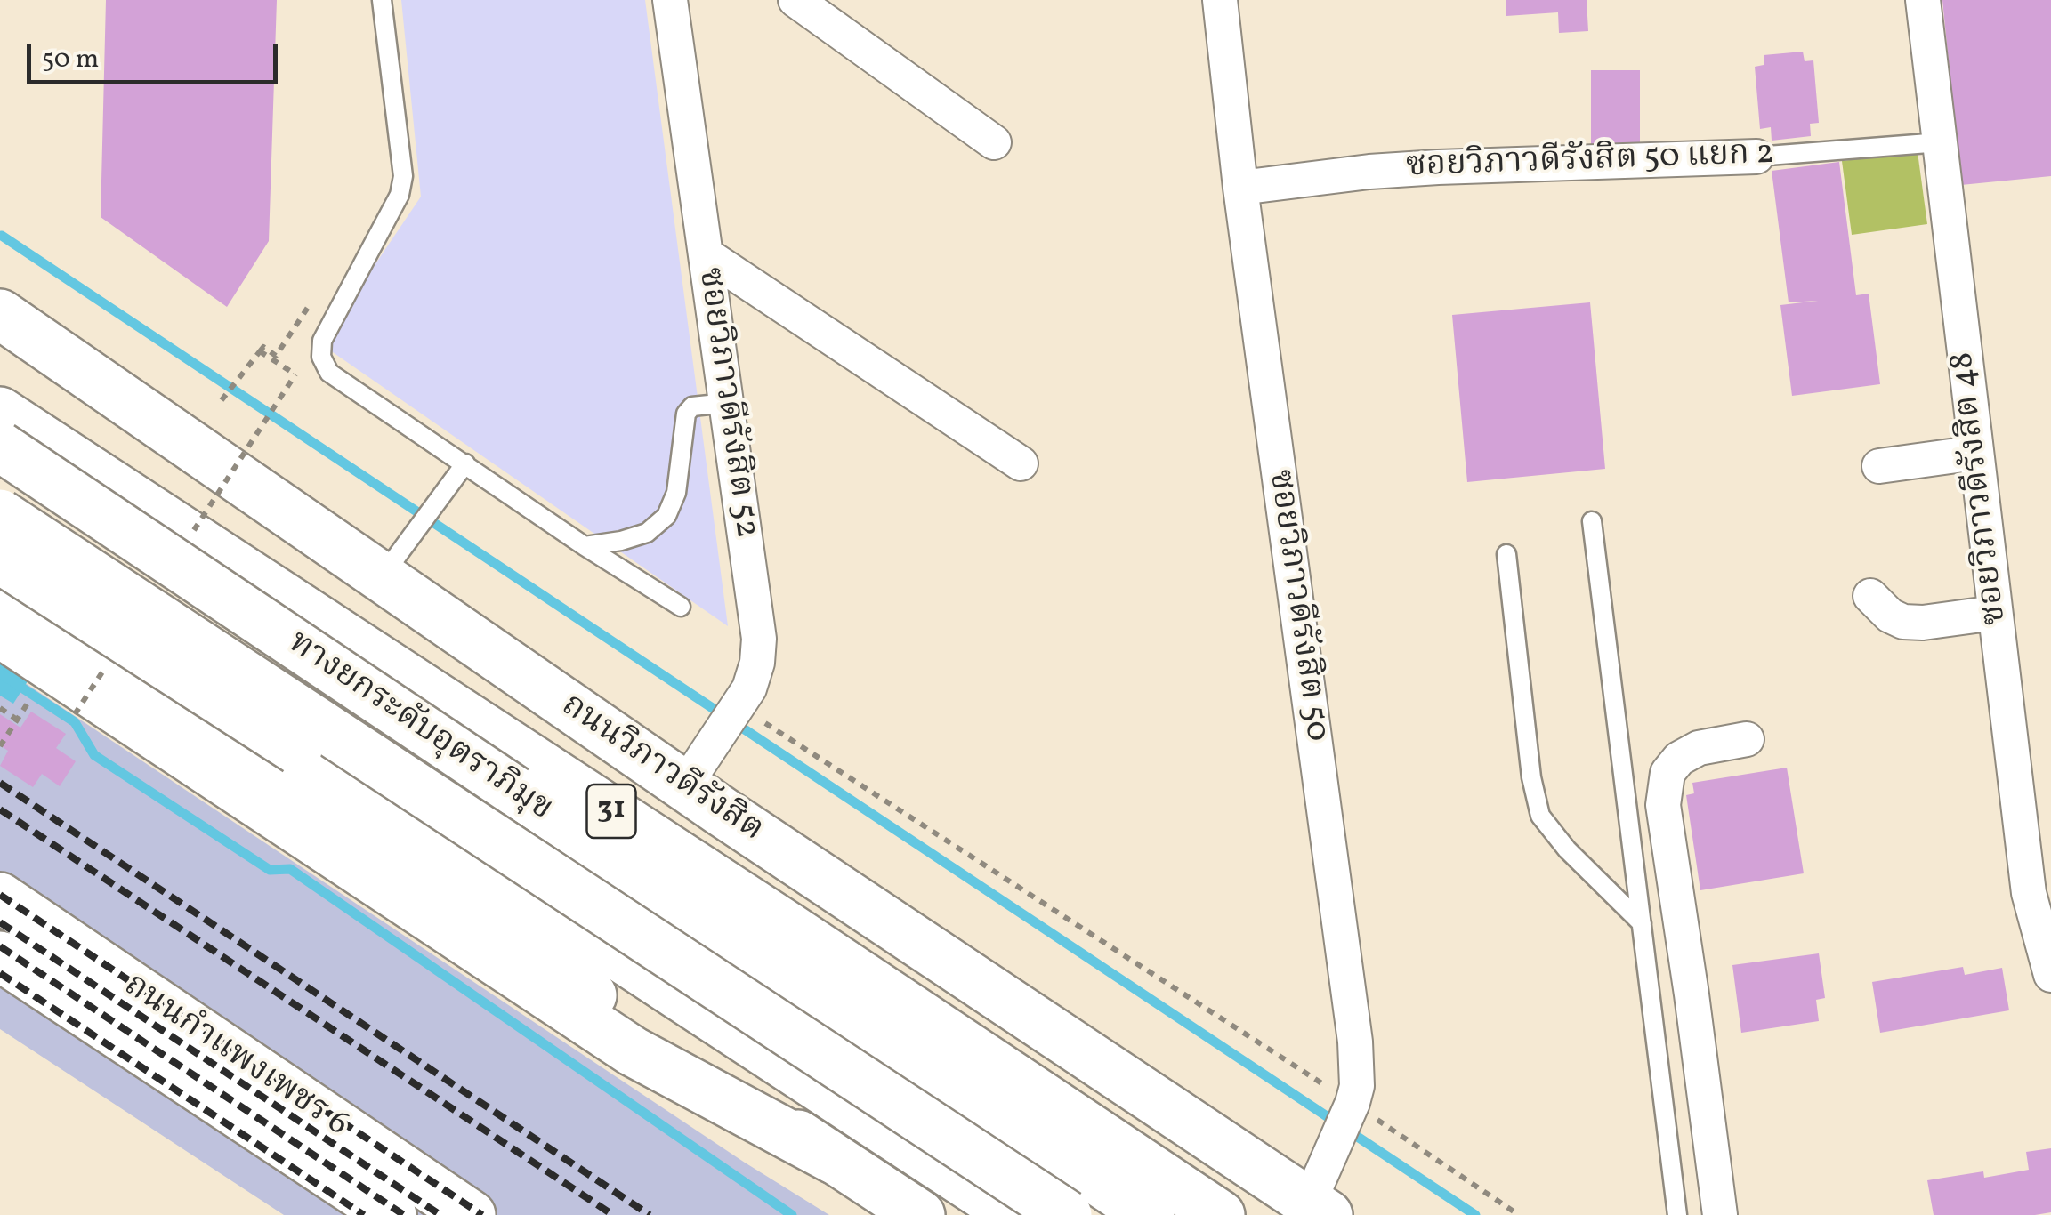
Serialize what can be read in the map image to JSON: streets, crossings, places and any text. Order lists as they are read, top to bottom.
{
  "streets": {
    "main road": [
      "ทางยกระดับอุตราภิมุข",
      "ถนนวิภาวดีรังสิต",
      "31",
      "ถนนกำแพงเพชร 6"
    ],
    "street": [
      "ซอยวิภาวดีรังสิต 50 แยก 2",
      "ซอยวิภาวดีรังสิต 52",
      "ซอยวิภาวดีรังสิต 48",
      "ซอยวิภาวดีรังสิต 50"
    ]
  },
  "crossings": [
    ["ซอยวิภาวดีรังสิต 50 แยก 2", "ซอยวิภาวดีรังสิต 48"],
    ["ซอยวิภาวดีรังสิต 50 แยก 2", "ซอยวิภาวดีรังสิต 50"],
    ["ซอยวิภาวดีรังสิต 52", "ถนนวิภาวดีรังสิต"],
    ["ซอยวิภาวดีรังสิต 50", "ถนนวิภาวดีรังสิต"]
  ],
  "scale_bar": "50 m"
}
